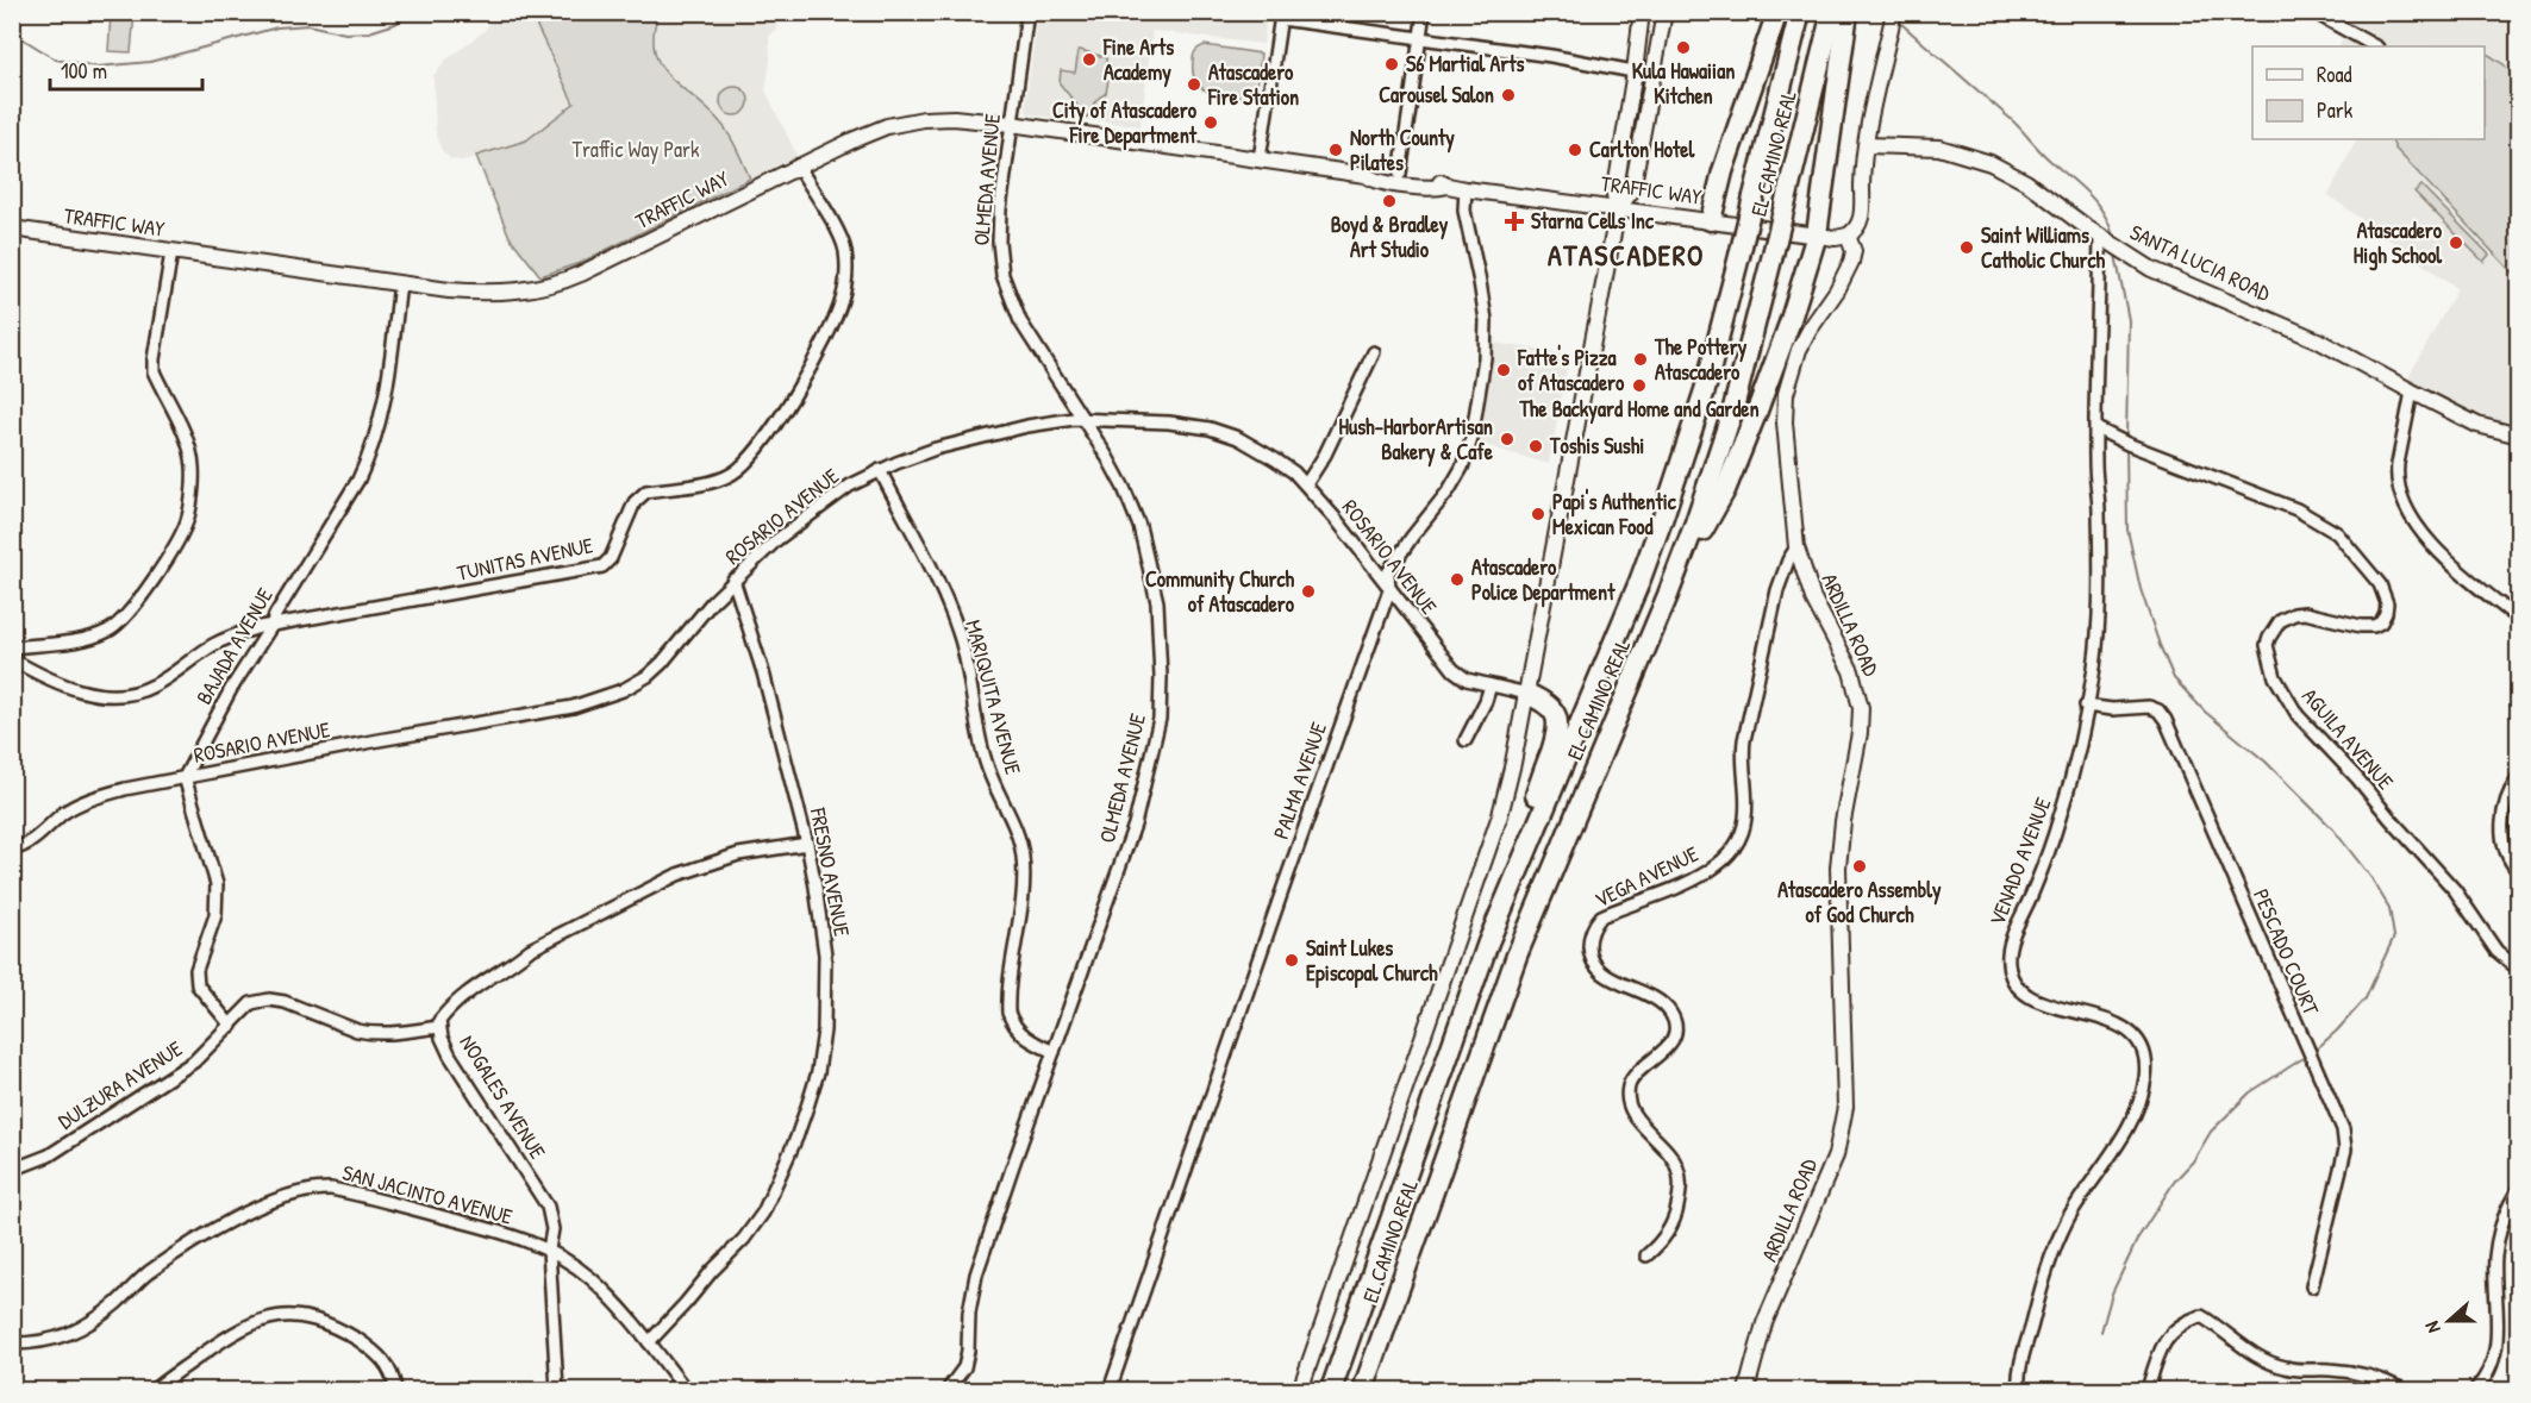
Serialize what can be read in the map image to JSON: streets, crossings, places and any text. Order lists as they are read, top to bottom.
{
  "streets": {
    "highway": ["EL CAMINO REAL"],
    "street": [
      "OLMEDA AVENUE",
      "TRAFFIC WAY",
      "SANTA LUCIA ROAD",
      "ROSARIO AVENUE",
      "TUNITAS AVENUE",
      "ARDILLA ROAD",
      "BAJADA AVENUE",
      "MARIQUITA AVENUE",
      "AGUILA AVENUE",
      "PALMA AVENUE",
      "VENADO AVENUE",
      "FRESNO AVENUE",
      "VEGA AVENUE",
      "PESCADO COURT",
      "DULZURA AVENUE",
      "NOGALES AVENUE",
      "SAN JACINTO AVENUE"
    ]
  },
  "crossings": [
    ["EL CAMINO REAL", "TRAFFIC WAY"],
    ["EL CAMINO REAL", "ROSARIO AVENUE"],
    ["OLMEDA AVENUE", "TRAFFIC WAY"],
    ["OLMEDA AVENUE", "ROSARIO AVENUE"],
    ["OLMEDA AVENUE", "MARIQUITA AVENUE"],
    ["TRAFFIC WAY", "TUNITAS AVENUE"],
    ["TRAFFIC WAY", "ARDILLA ROAD"],
    ["TRAFFIC WAY", "BAJADA AVENUE"],
    ["TRAFFIC WAY", "PALMA AVENUE"],
    ["SANTA LUCIA ROAD", "ARDILLA ROAD"],
    ["SANTA LUCIA ROAD", "VENADO AVENUE"],
    ["ROSARIO AVENUE", "BAJADA AVENUE"],
    ["ROSARIO AVENUE", "MARIQUITA AVENUE"],
    ["ROSARIO AVENUE", "PALMA AVENUE"],
    ["ROSARIO AVENUE", "FRESNO AVENUE"],
    ["TUNITAS AVENUE", "BAJADA AVENUE"],
    ["ARDILLA ROAD", "VEGA AVENUE"],
    ["AGUILA AVENUE", "VENADO AVENUE"],
    ["VENADO AVENUE", "PESCADO COURT"],
    ["FRESNO AVENUE", "NOGALES AVENUE"],
    ["FRESNO AVENUE", "SAN JACINTO AVENUE"],
    ["DULZURA AVENUE", "NOGALES AVENUE"],
    ["NOGALES AVENUE", "SAN JACINTO AVENUE"]
  ],
  "districts": ["ATASCADERO"],
  "parks": ["Traffic Way Park"],
  "places": {
    "other": [
      "Kula Hawaiian Kitchen",
      "Fine Arts Academy",
      "S6 Martial Arts",
      "Atascadero Fire Station",
      "Carousel Salon",
      "City of Atascadero Fire Department",
      "North County Pilates",
      "Carlton Hotel",
      "Boyd & Bradley Art Studio",
      "Atascadero High School",
      "Saint Williams Catholic Church",
      "The Pottery Atascadero",
      "Fatte's Pizza of Atascadero",
      "The Backyard Home and Garden",
      "Hush-HarborArtisan Bakery & Cafe",
      "Toshis Sushi",
      "Papi's Authentic Mexican Food",
      "Atascadero Police Department",
      "Community Church of Atascadero",
      "Atascadero Assembly of God Church",
      "Saint Lukes Episcopal Church"
    ],
    "health": ["Starna Cells Inc"]
  },
  "legend": ["Road", "Park"],
  "scale_bar": "100 m",
  "north": "left"
}
